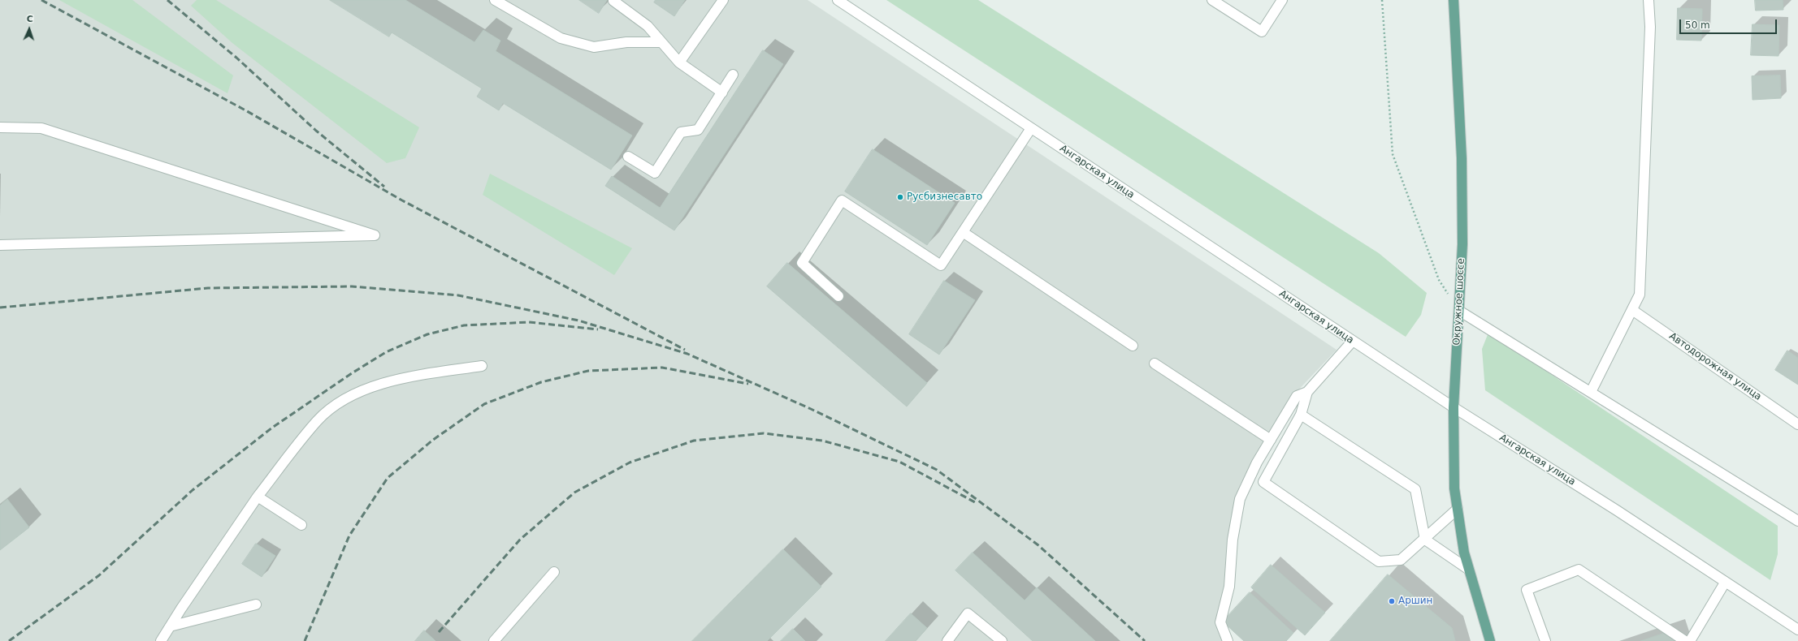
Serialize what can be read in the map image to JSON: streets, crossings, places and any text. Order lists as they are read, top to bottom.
{
  "streets": {
    "main road": ["Окружное шоссе"],
    "street": ["Ангарская улица", "Автодорожная улица"]
  },
  "crossings": [
    ["Ангарская улица", "Окружное шоссе"]
  ],
  "places": ["Русбизнесавто", "Аршин"],
  "scale_bar": "50 m",
  "north": "top"
}
